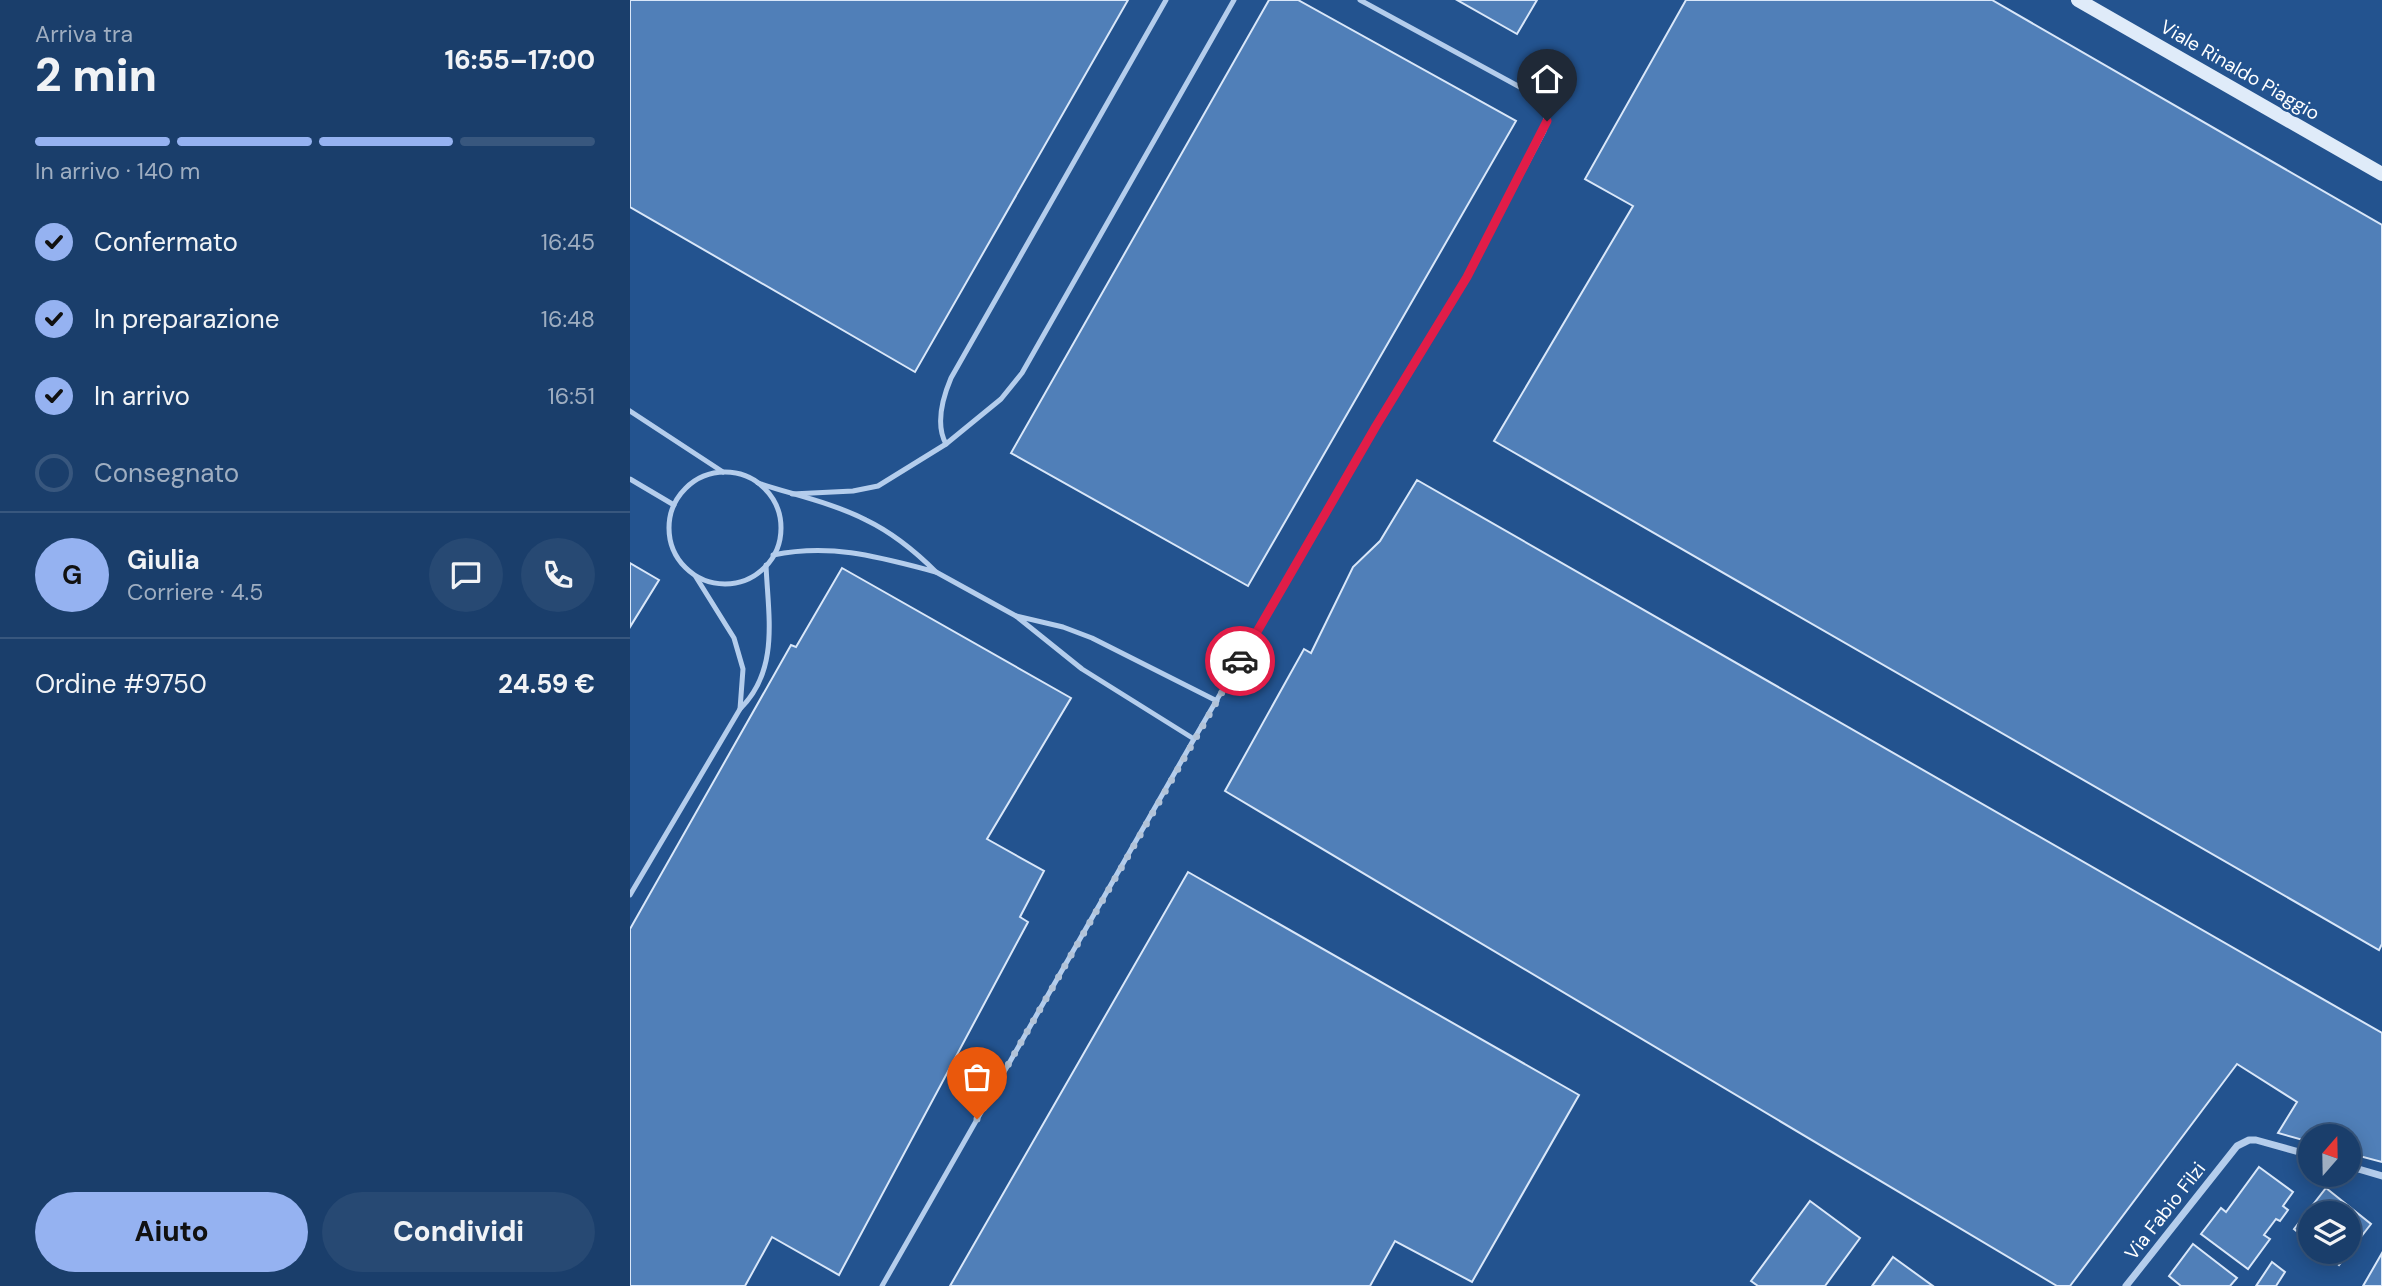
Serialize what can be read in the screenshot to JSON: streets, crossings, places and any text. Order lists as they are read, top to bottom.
{
  "streets": {
    "street": ["Viale Rinaldo Piaggio", "Via Fabio Filzi"]
  },
  "north": "top",
  "page": {
    "heading": ["2 min", "Arriva tra", "16:55–17:00"],
    "panel": [
      "Giulia",
      "Corriere · 4.5",
      "Ordine #9750",
      "24.59 €"
    ],
    "bar": "In arrivo · 140 m",
    "list": [
      ["Confermato", "16:45"],
      ["In preparazione", "16:48"],
      ["In arrivo", "16:51"],
      "Consegnato"
    ],
    "round": "G",
    "buttons": ["Aiuto", "Condividi"]
  }
}
